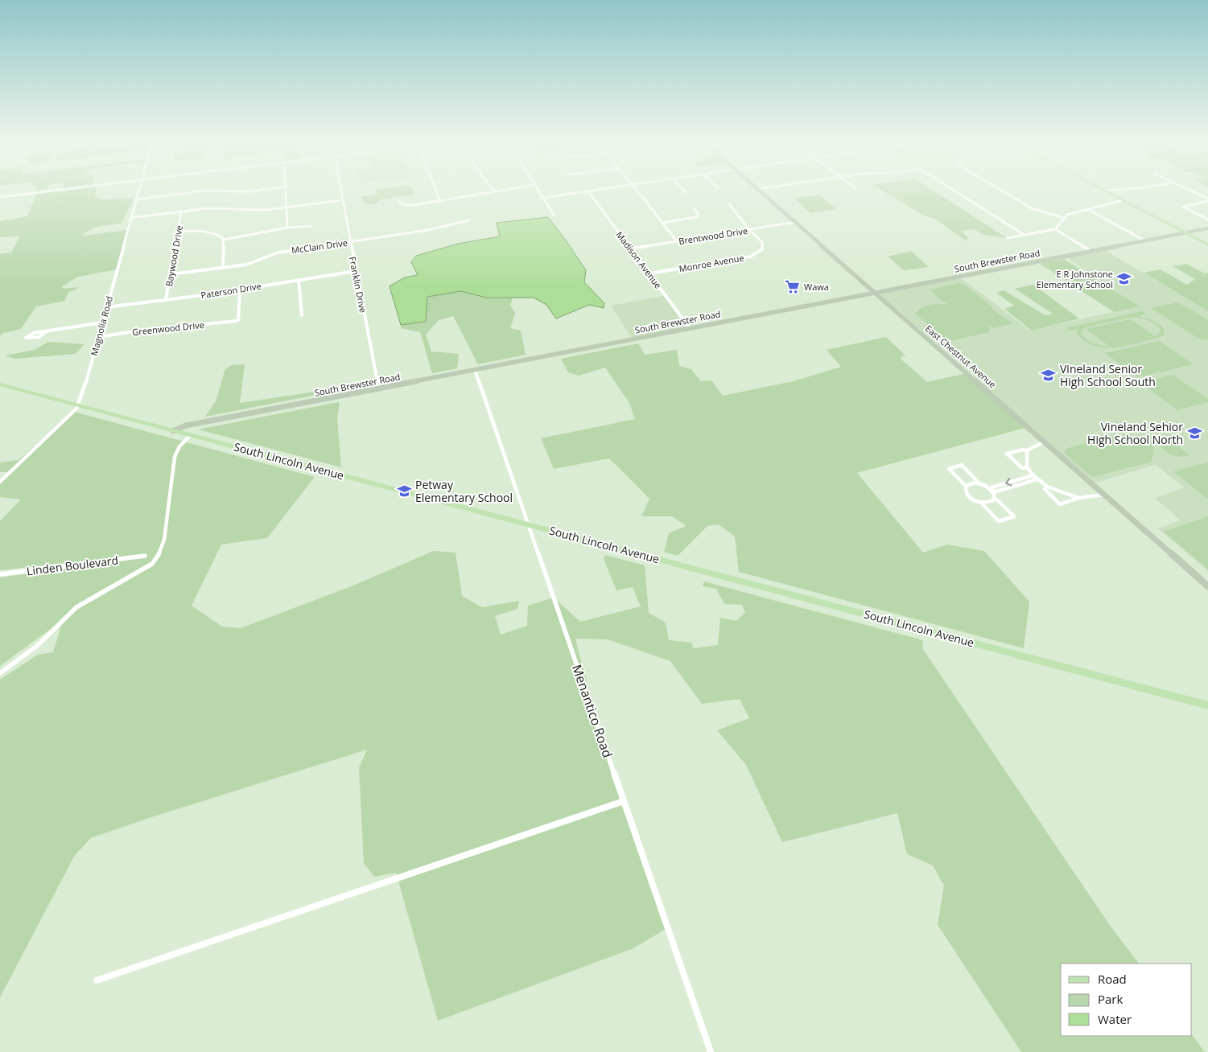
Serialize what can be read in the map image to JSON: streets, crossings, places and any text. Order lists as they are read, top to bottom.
{
  "streets": {
    "main road": ["South Brewster Road", "East Chestnut Avenue", "South Lincoln Avenue"],
    "street": [
      "Brentwood Drive",
      "McClain Drive",
      "Baywood Drive",
      "Madison Avenue",
      "Monroe Avenue",
      "Franklin Drive",
      "Paterson Drive",
      "Magnolia Road",
      "Greenwood Drive",
      "Linden Boulevard",
      "Menantico Road"
    ]
  },
  "crossings": [
    ["Brentwood Drive", "Madison Avenue"],
    ["Brentwood Drive", "Monroe Avenue"],
    ["Brentwood Drive", "East Chestnut Avenue"],
    ["McClain Drive", "Baywood Drive"],
    ["McClain Drive", "Franklin Drive"],
    ["Baywood Drive", "Paterson Drive"],
    ["Madison Avenue", "South Brewster Road"],
    ["Madison Avenue", "Monroe Avenue"],
    ["South Brewster Road", "Franklin Drive"],
    ["South Brewster Road", "East Chestnut Avenue"],
    ["South Brewster Road", "South Lincoln Avenue"],
    ["South Brewster Road", "Menantico Road"],
    ["Franklin Drive", "Paterson Drive"],
    ["Paterson Drive", "Magnolia Road"],
    ["Paterson Drive", "Greenwood Drive"],
    ["Magnolia Road", "Greenwood Drive"],
    ["Magnolia Road", "South Lincoln Avenue"],
    ["South Lincoln Avenue", "Menantico Road"]
  ],
  "places": {
    "school or university": [
      "E R Johnstone Elementary School",
      "Vineland Senior High School South",
      "Vineland Sehior High School North",
      "Petway Elementary School"
    ],
    "supermarket": ["Wawa"]
  },
  "legend": ["Road", "Park", "Water"]
}
